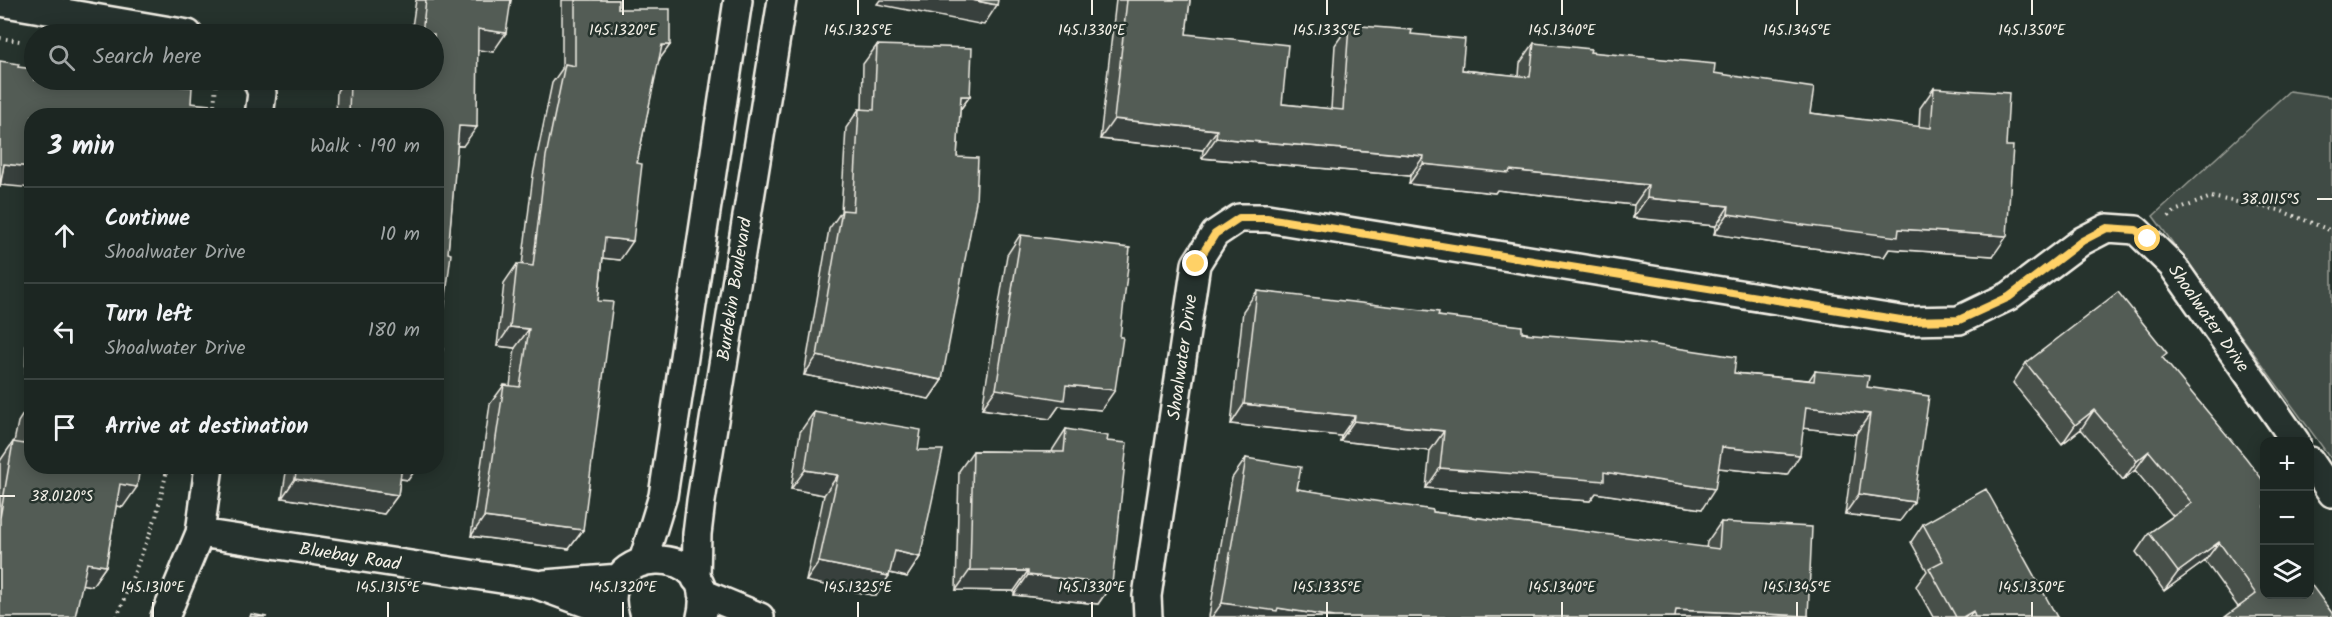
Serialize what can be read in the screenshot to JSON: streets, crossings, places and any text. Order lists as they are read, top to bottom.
{
  "streets": {
    "street": ["Burdekin Boulevard", "Shoalwater Drive", "Bluebay Road"]
  },
  "page": {
    "search": "Search here",
    "heading": ["3 min", "Walk · 190 m"],
    "list": [
      ["Continue", "Shoalwater Drive", "10 m"],
      ["Turn left", "Shoalwater Drive", "180 m"],
      "Arrive at destination"
    ],
    "map_buttons": ["+", "−"]
  },
  "coordinates": [
    "145.1320°E",
    "145.1325°E",
    "145.1330°E",
    "145.1335°E",
    "145.1340°E",
    "145.1345°E",
    "145.1350°E",
    "38.0115°S",
    "38.0120°S",
    "145.1310°E",
    "145.1315°E"
  ]
}
